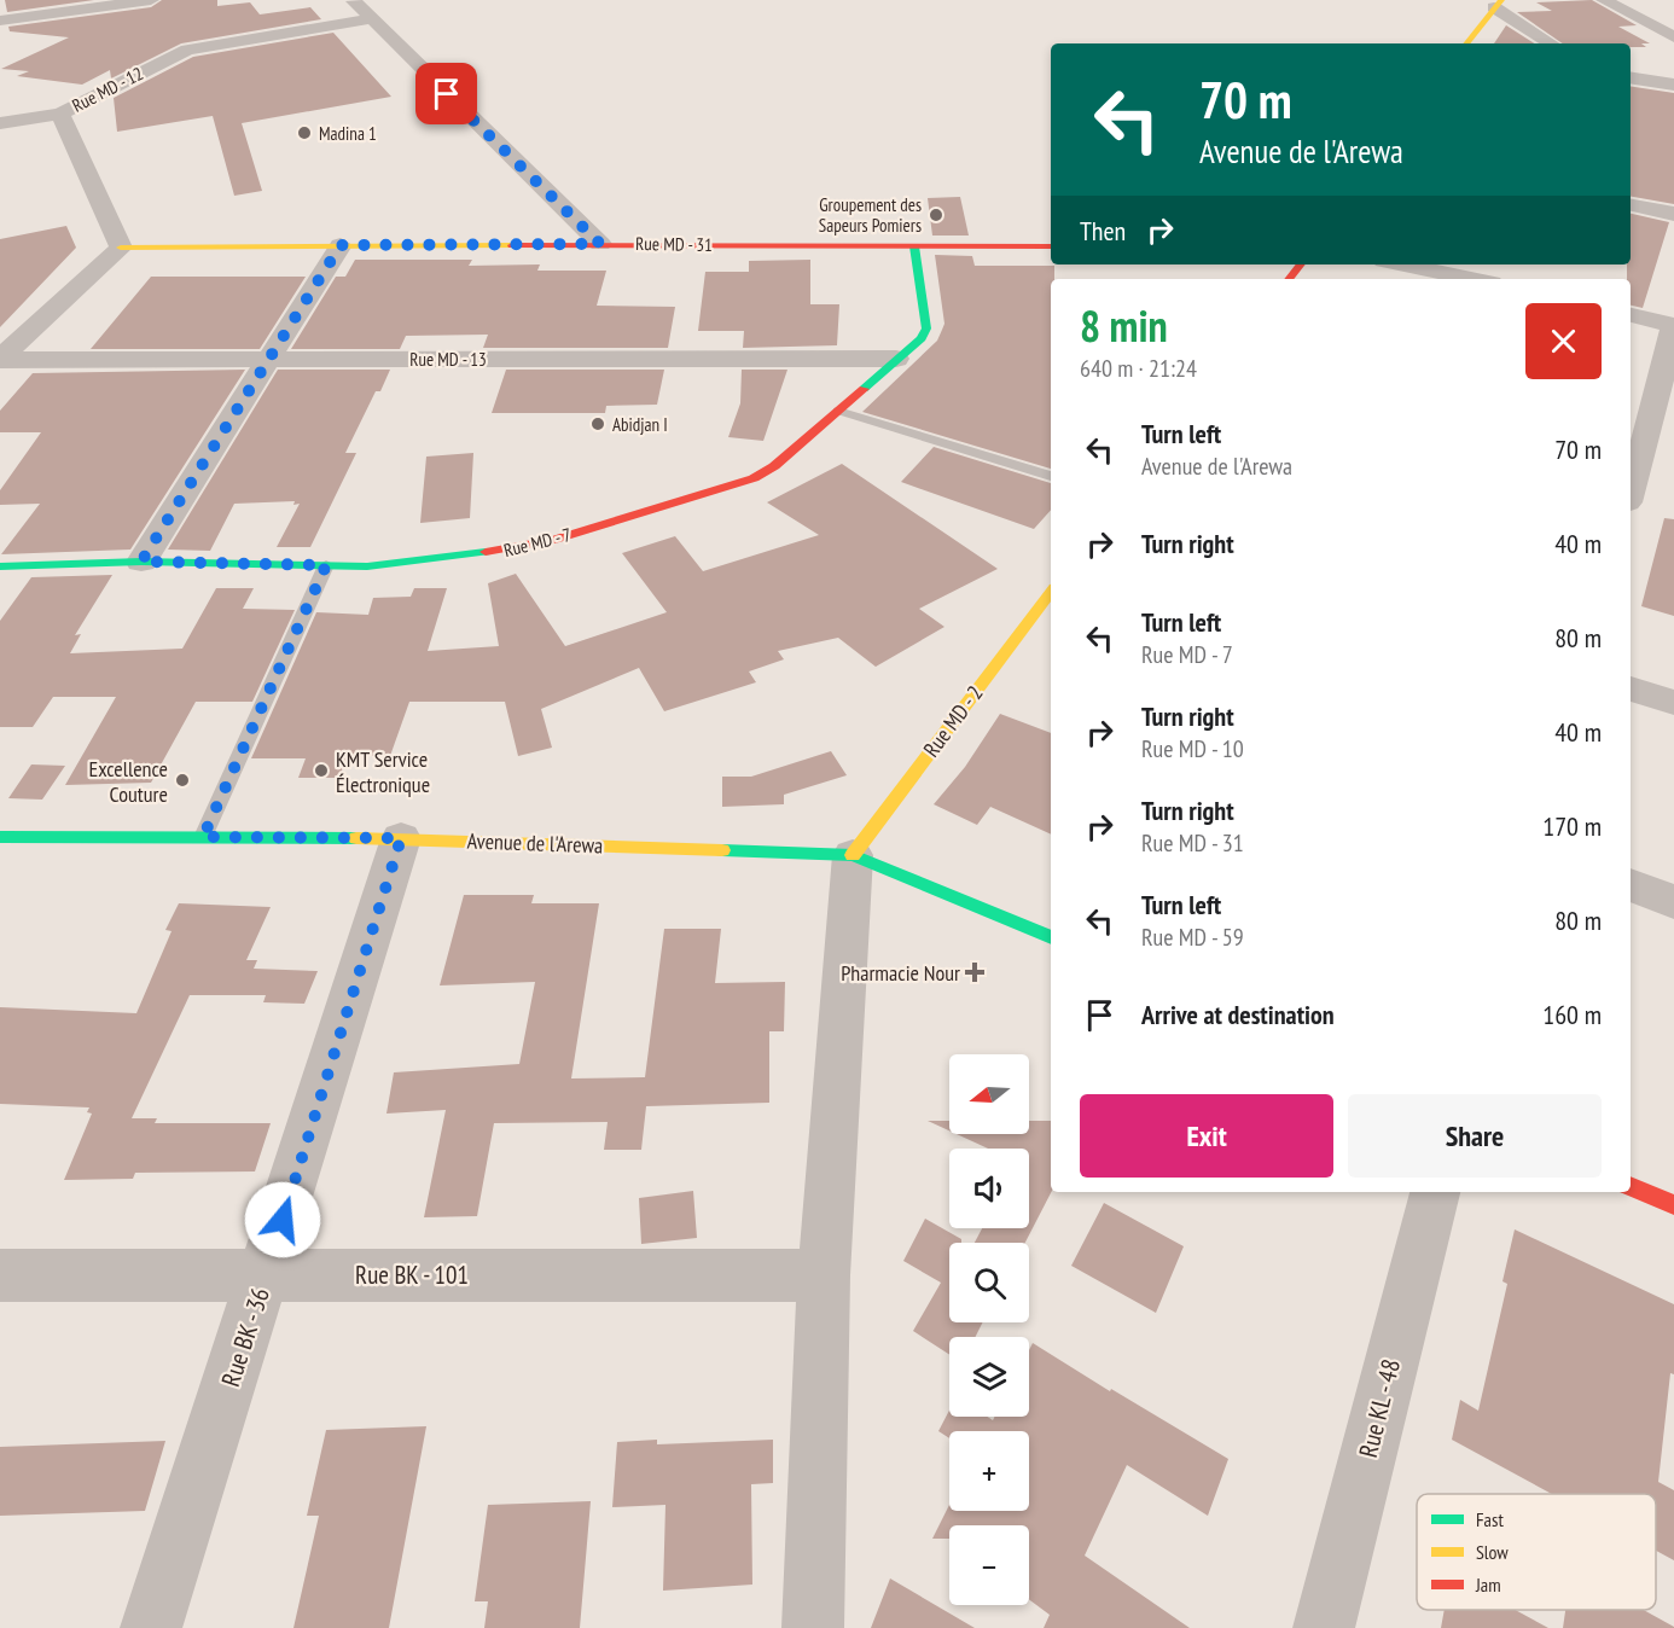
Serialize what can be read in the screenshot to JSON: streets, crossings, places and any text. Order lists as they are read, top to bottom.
{
  "streets": {
    "street": [
      "Rue MD - 12",
      "Rue MD - 31",
      "Rue MD - 13",
      "Rue MD - 7",
      "Rue MD - 2",
      "Avenue de l'Arewa",
      "Rue BK - 101",
      "Rue BK - 36",
      "Rue KL - 48"
    ]
  },
  "crossings": [
    ["Rue MD - 12", "Rue MD - 31"],
    ["Rue MD - 31", "Rue MD - 7"],
    ["Rue MD - 13", "Rue MD - 7"],
    ["Rue MD - 2", "Avenue de l'Arewa"],
    ["Avenue de l'Arewa", "Rue BK - 36"],
    ["Rue BK - 101", "Rue BK - 36"]
  ],
  "places": {
    "other": [
      "Madina 1",
      "Groupement des Sapeurs Pomiers",
      "Abidjan I",
      "KMT Service Électronique",
      "Excellence Couture"
    ],
    "health": ["Pharmacie Nour"]
  },
  "legend": ["Fast", "Slow", "Jam"],
  "north": "left",
  "page": {
    "turn": ["70 m", "Avenue de l'Arewa"],
    "then": "Then",
    "heading": ["8 min", "640 m · 21:24"],
    "list": [
      {
        "name": "Turn left",
        "note": "Avenue de l'Arewa",
        "value": "70 m"
      },
      {
        "name": "Turn right",
        "value": "40 m"
      },
      {
        "name": "Turn left",
        "note": "Rue MD - 7",
        "value": "80 m"
      },
      {
        "name": "Turn right",
        "note": "Rue MD - 10",
        "value": "40 m"
      },
      {
        "name": "Turn right",
        "note": "Rue MD - 31",
        "value": "170 m"
      },
      {
        "name": "Turn left",
        "note": "Rue MD - 59",
        "value": "80 m"
      },
      {
        "name": "Arrive at destination",
        "value": "160 m"
      }
    ],
    "map_buttons": ["+", "−"],
    "buttons": ["Exit", "Share"]
  }
}
